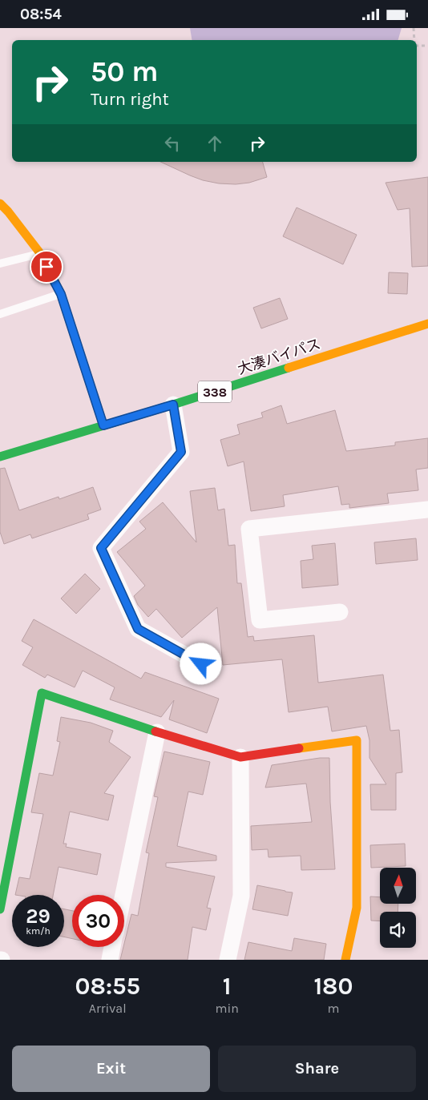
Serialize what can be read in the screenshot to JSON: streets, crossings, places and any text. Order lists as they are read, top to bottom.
{
  "streets": {
    "main road": ["大湊バイパス", "338"]
  },
  "north": "top",
  "page": {
    "status": "08:54",
    "turn": ["50 m", "Turn right"],
    "speed": "29 km/h",
    "limit": "30",
    "eta": [
      "08:55",
      "Arrival",
      "1",
      "min",
      "180",
      "m"
    ],
    "buttons": ["Exit", "Share"]
  }
}
